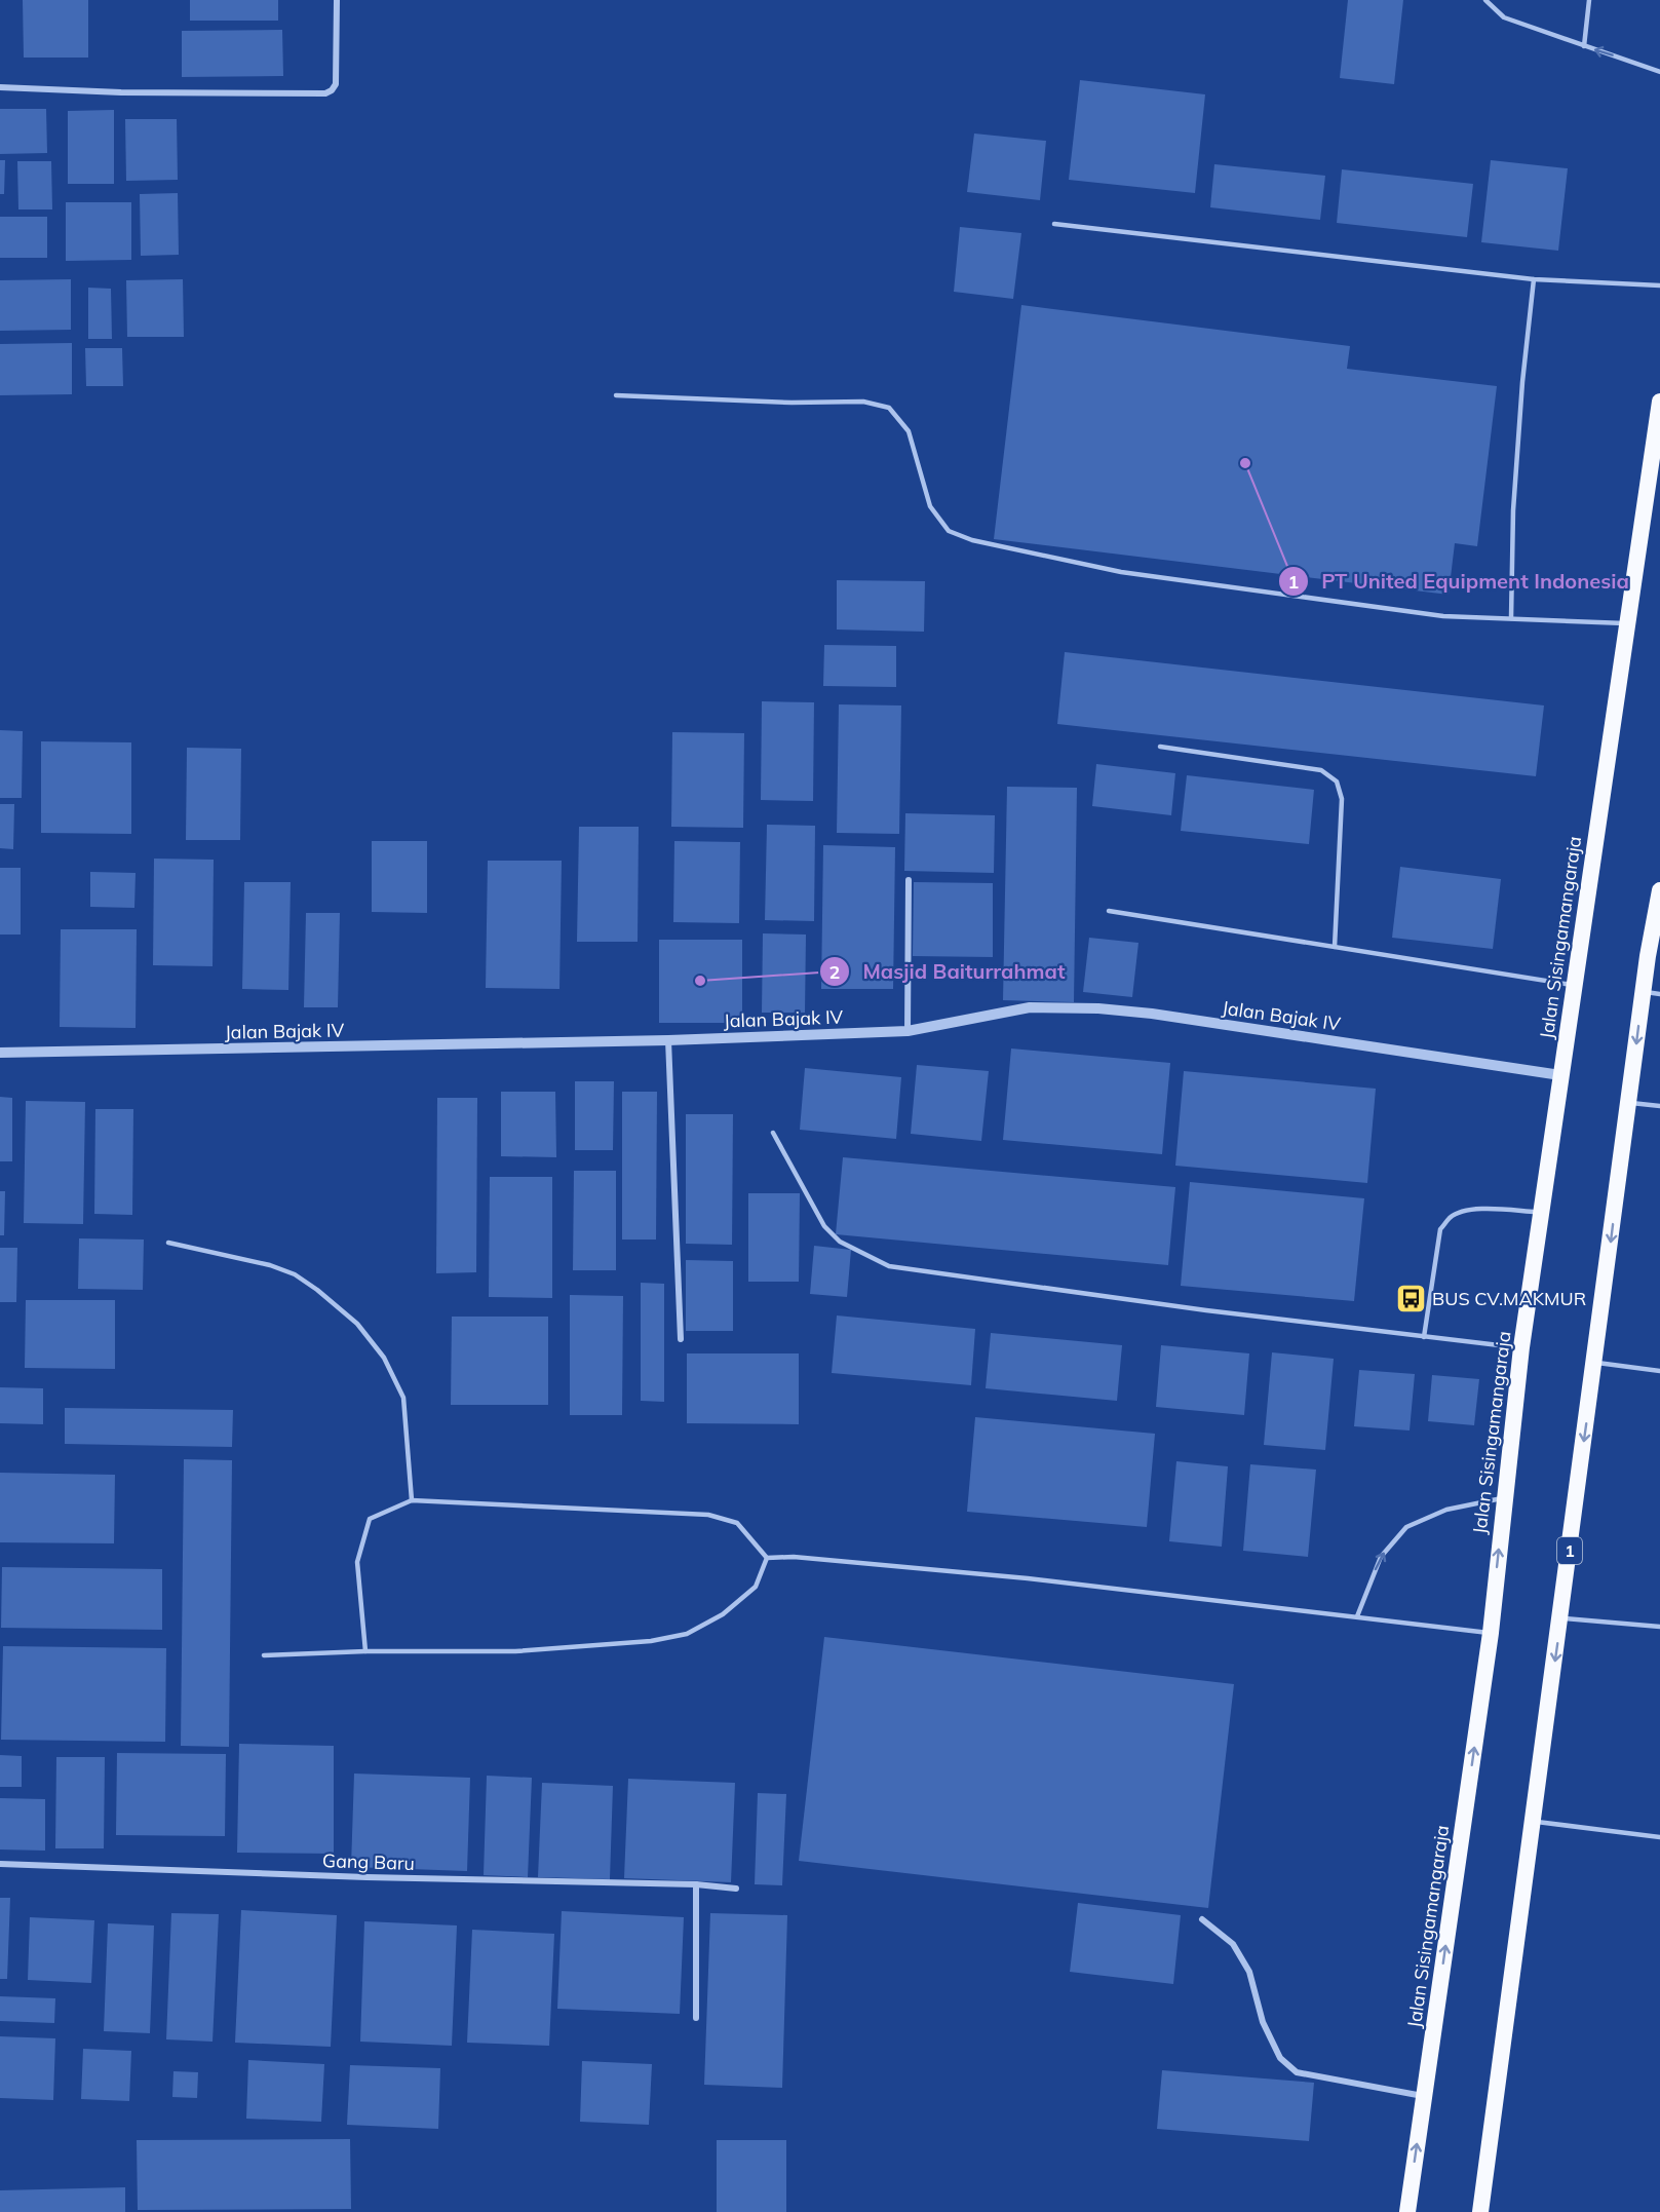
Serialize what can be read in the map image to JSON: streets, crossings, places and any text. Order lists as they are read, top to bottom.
{
  "streets": {
    "highway": ["Jalan Sisingamangaraja", "1"],
    "street": ["Jalan Bajak IV", "Gang Baru"]
  },
  "crossings": [
    ["Jalan Sisingamangaraja", "Jalan Bajak IV"]
  ],
  "places": {
    "other": ["PT United Equipment Indonesia", "Masjid Baiturrahmat"],
    "bus stop": ["BUS CV.MAKMUR"]
  }
}
